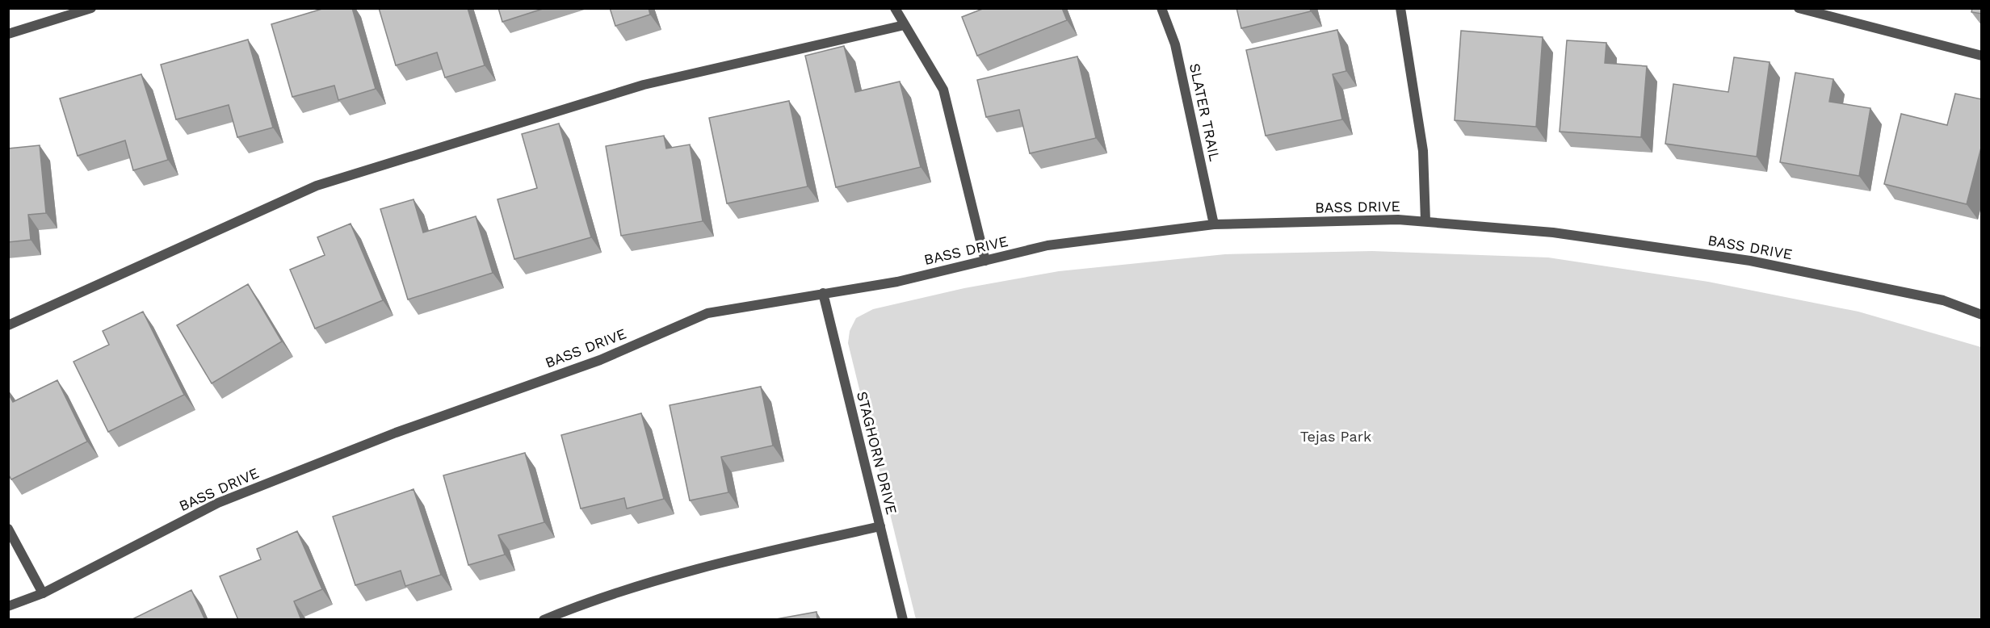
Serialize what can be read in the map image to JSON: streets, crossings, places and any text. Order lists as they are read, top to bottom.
{
  "streets": {
    "street": ["SLATER TRAIL", "BASS DRIVE", "STAGHORN DRIVE"]
  },
  "crossings": [
    ["SLATER TRAIL", "BASS DRIVE"],
    ["BASS DRIVE", "STAGHORN DRIVE"]
  ],
  "parks": ["Tejas Park"]
}
